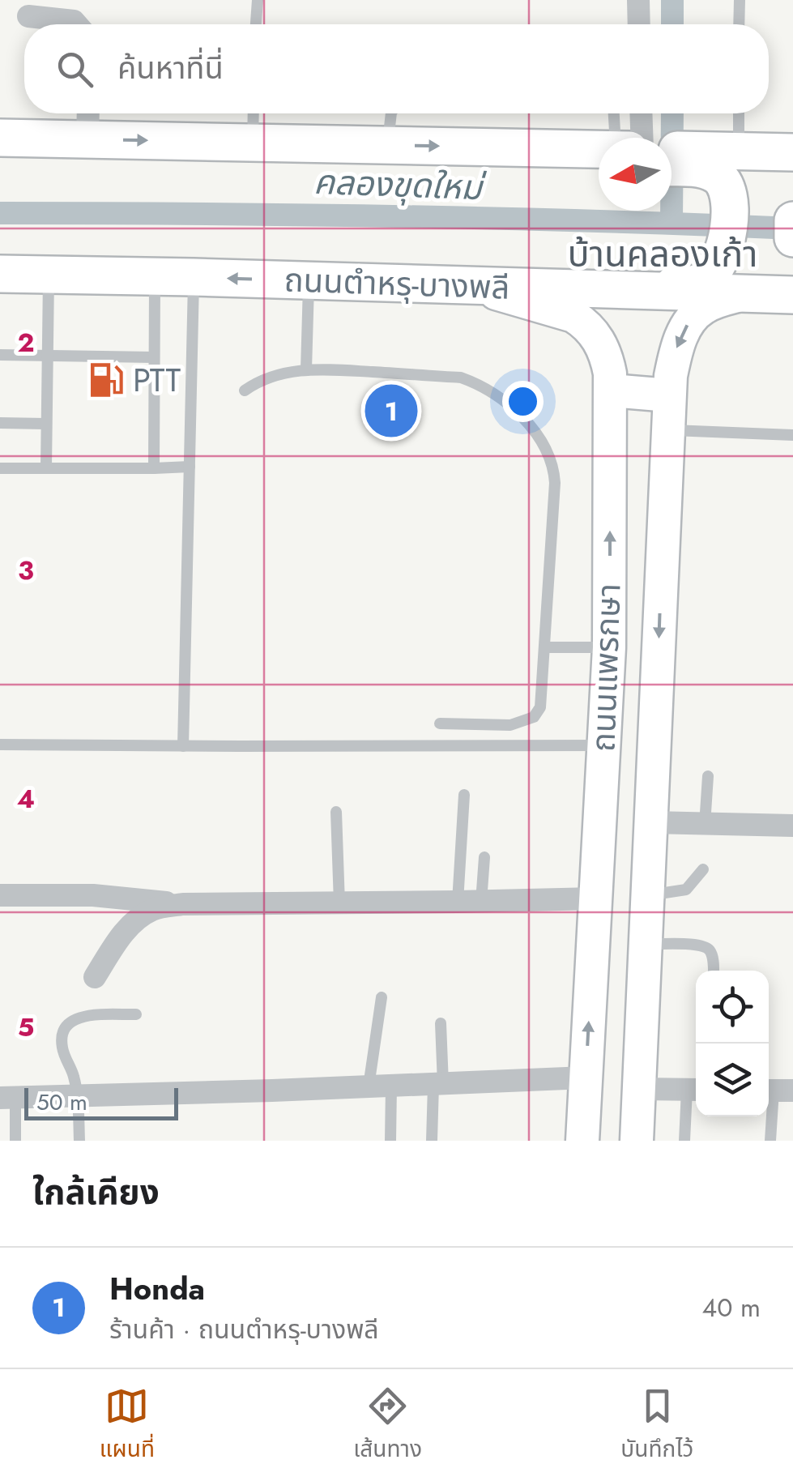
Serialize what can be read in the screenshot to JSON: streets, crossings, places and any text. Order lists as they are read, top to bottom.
{
  "streets": {
    "main road": ["ถนนตำหรุ-บางพลี", "ถนนแพรกษา"]
  },
  "crossings": [
    ["ถนนตำหรุ-บางพลี", "ถนนแพรกษา"]
  ],
  "districts": ["บ้านคลองเก้า"],
  "water": ["คลองขุดใหม่"],
  "places": {
    "fuel station": ["PTT"]
  },
  "scale_bar": "50 m",
  "north": "left",
  "page": {
    "search": "ค้นหาที่นี่",
    "pins": "1",
    "scale": "50 m",
    "heading": "ใกล้เคียง",
    "list": [
      {
        "mark": "1",
        "name": "Honda",
        "note": "ร้านค้า · ถนนตำหรุ-บางพลี",
        "value": "40 m"
      }
    ],
    "nav": ["แผนที่", "เส้นทาง", "บันทึกไว้"]
  },
  "grid": {
    "rows": [
      "2",
      "3",
      "4",
      "5"
    ]
  }
}
